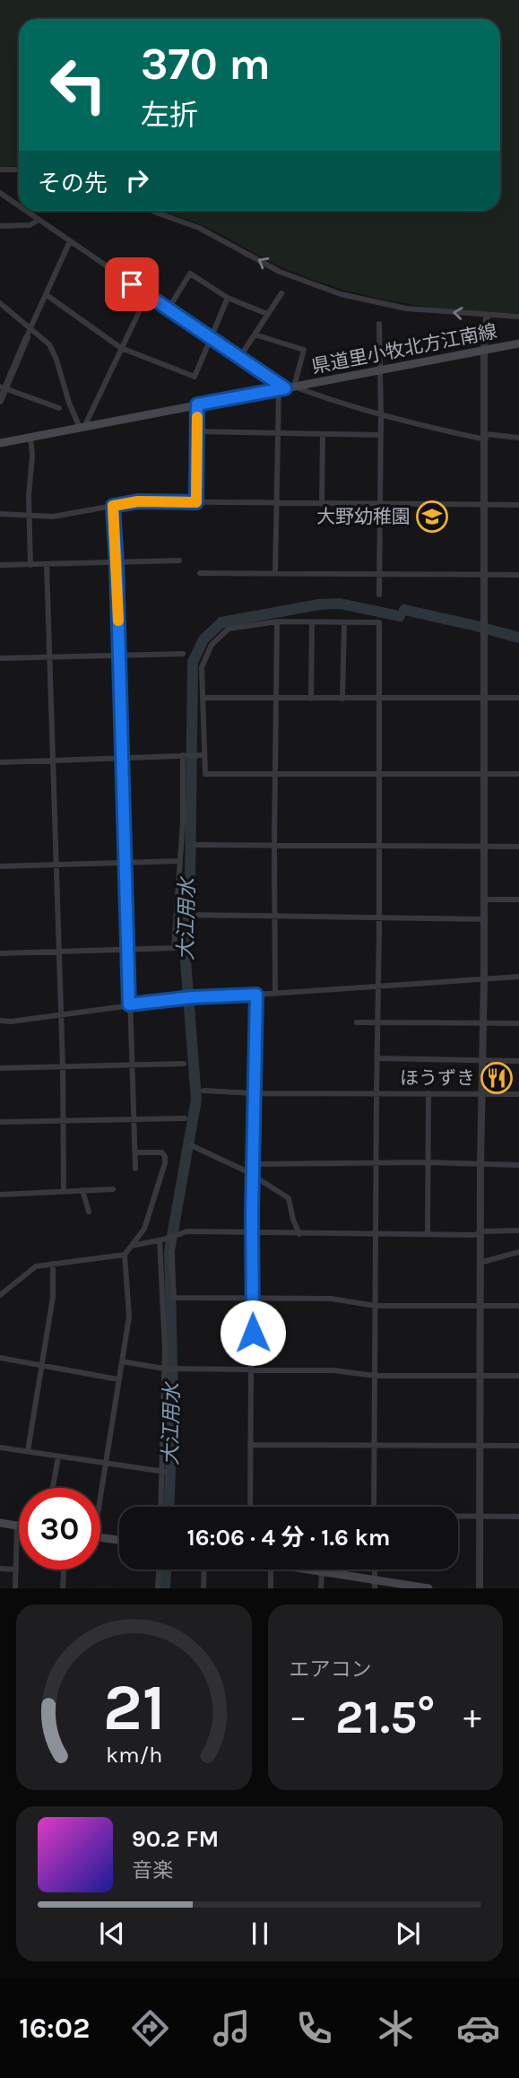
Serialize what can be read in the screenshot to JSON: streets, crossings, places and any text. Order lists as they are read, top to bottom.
{
  "streets": {
    "main road": ["県道里小牧北方江南線"]
  },
  "water": ["大江用水"],
  "places": {
    "school or university": ["大野幼稚園"],
    "restaurant": ["ほうずき"]
  },
  "page": {
    "turn": ["370 m", "左折"],
    "then": "その先",
    "limit": "30",
    "trip": "16:06 · 4 分 · 1.6 km",
    "tile": "エアコン",
    "heat": ["−", "21.5°", "+"],
    "song": ["90.2 FM", "音楽"],
    "tabs": "16:02",
    "gauge": ["21", "km/h"]
  }
}
